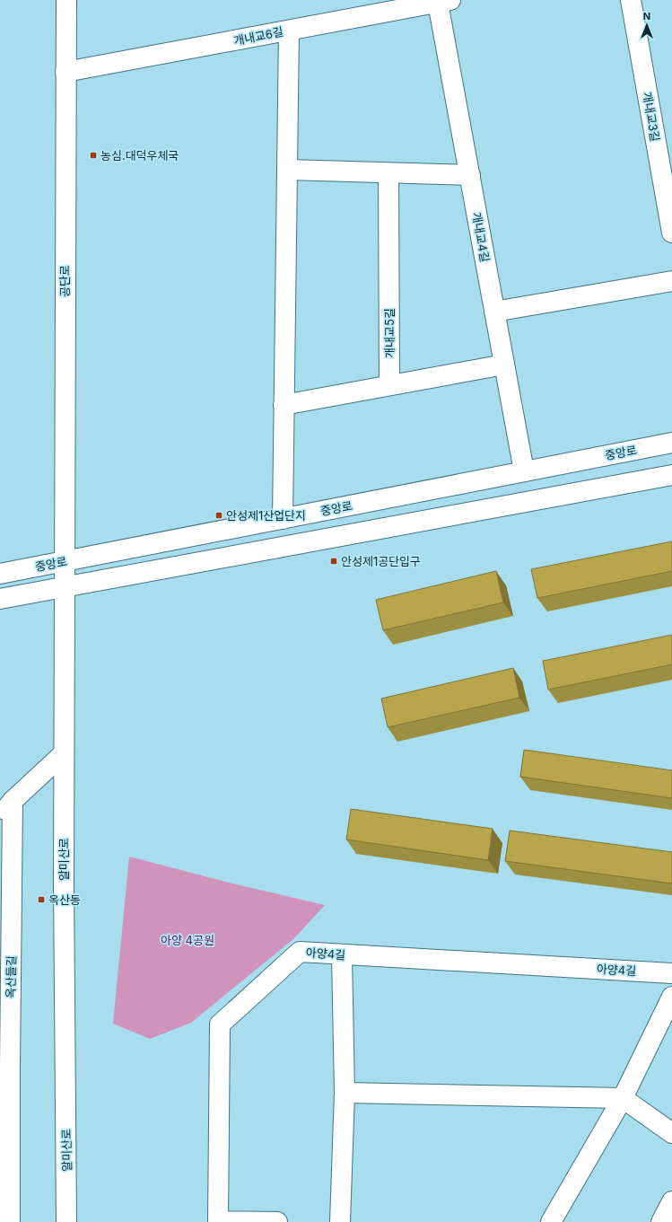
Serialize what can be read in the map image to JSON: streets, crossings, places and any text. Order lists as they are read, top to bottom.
{
  "streets": {
    "street": [
      "개내교6길",
      "개내교3길",
      "개내교4길",
      "공단로",
      "개내교5길",
      "중앙로",
      "알미산로",
      "아양4길",
      "옥산들길"
    ]
  },
  "crossings": [
    ["개내교6길", "개내교4길"],
    ["개내교6길", "공단로"],
    ["개내교4길", "중앙로"],
    ["공단로", "중앙로"],
    ["공단로", "알미산로"],
    ["중앙로", "알미산로"]
  ],
  "parks": ["아양 4공원"],
  "places": {
    "transit": [
      "농심.대덕우체국",
      "안성제1산업단지",
      "안성제1공단입구",
      "옥산동"
    ]
  },
  "north": "top"
}
